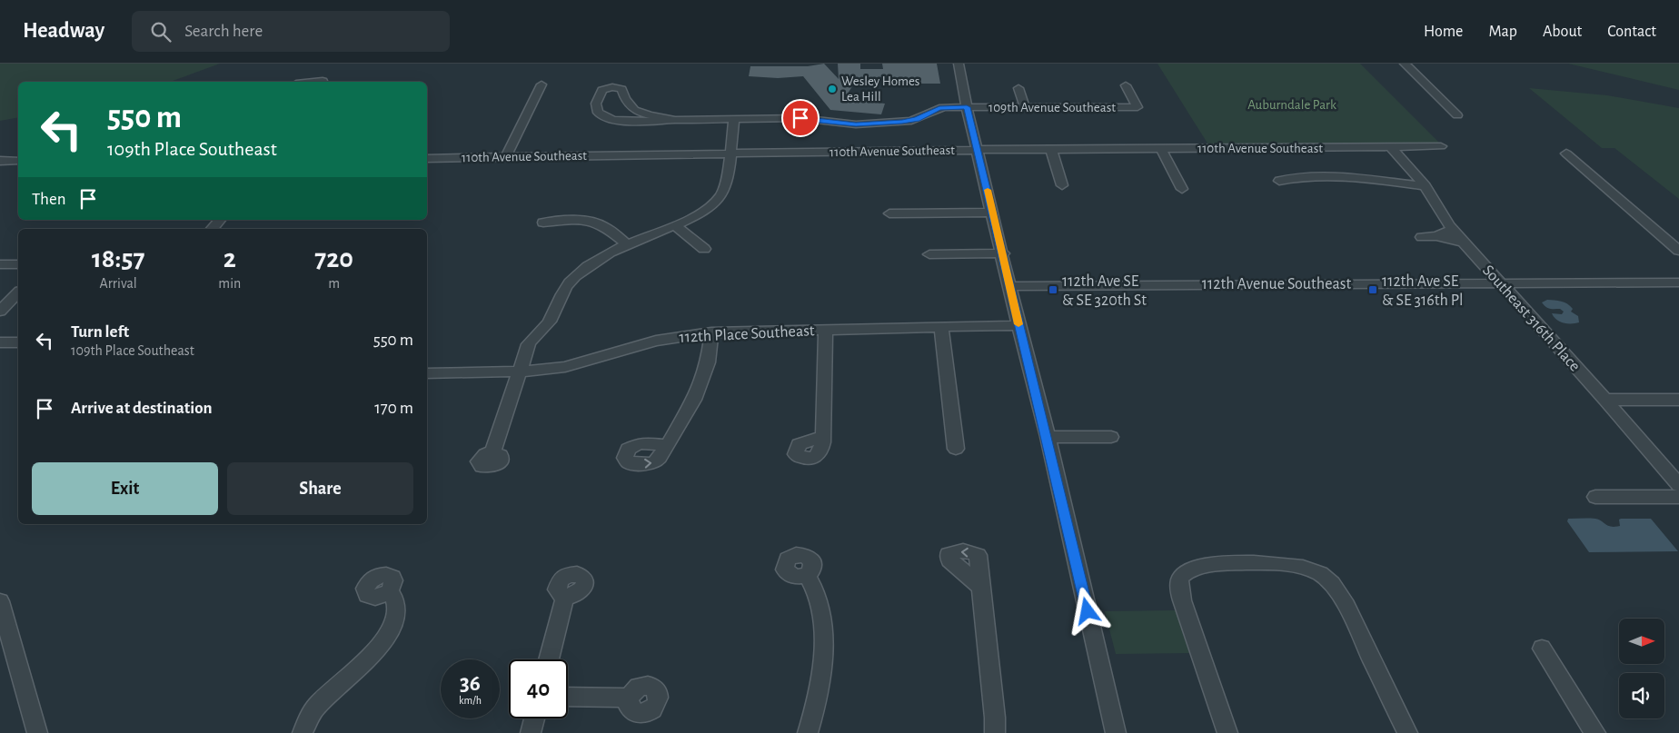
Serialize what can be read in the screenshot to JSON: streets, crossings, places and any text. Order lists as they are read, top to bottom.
{
  "streets": {
    "street": [
      "109th Avenue Southeast",
      "110th Avenue Southeast",
      "112th Avenue Southeast",
      "Southeast 316th Place",
      "112th Place Southeast"
    ]
  },
  "crossings": [
    ["110th Avenue Southeast", "Southeast 316th Place"],
    ["112th Avenue Southeast", "Southeast 316th Place"]
  ],
  "parks": ["Auburndale Park"],
  "places": {
    "other": ["Wesley Homes Lea Hill"],
    "transit": ["112th Ave SE & SE 320th St", "112th Ave SE & SE 316th Pl"]
  },
  "north": "right",
  "page": {
    "header": "Headway",
    "search": "Search here",
    "nav": [
      "Home",
      "Map",
      "About",
      "Contact"
    ],
    "turn": ["550 m", "109th Place Southeast"],
    "then": "Then",
    "eta": [
      "18:57",
      "Arrival",
      "2",
      "min",
      "720",
      "m"
    ],
    "list": [
      {
        "name": "Turn left",
        "note": "109th Place Southeast",
        "value": "550 m"
      },
      {
        "name": "Arrive at destination",
        "value": "170 m"
      }
    ],
    "buttons": ["Exit", "Share"],
    "speed": "36 km/h",
    "limit": "40"
  }
}
